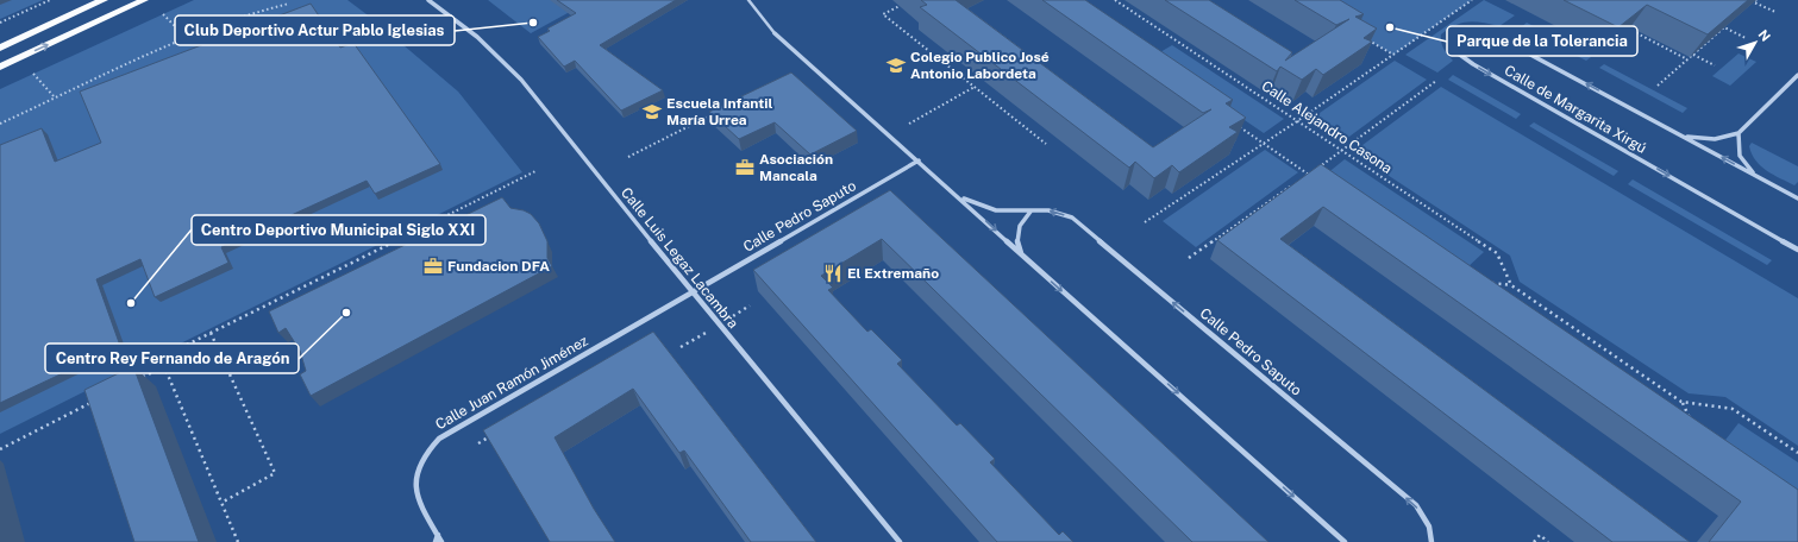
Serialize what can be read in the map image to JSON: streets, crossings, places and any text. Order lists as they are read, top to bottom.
{
  "streets": {
    "street": [
      "Calle de Margarita Xirgú",
      "Calle Pedro Saputo",
      "Calle Luis Legaz Lacambra",
      "Calle Juan Ramón Jiménez"
    ],
    "path": ["Calle Alejandro Casona"]
  },
  "crossings": [
    ["Calle Pedro Saputo", "Calle Luis Legaz Lacambra"],
    ["Calle Pedro Saputo", "Calle Juan Ramón Jiménez"],
    ["Calle Luis Legaz Lacambra", "Calle Juan Ramón Jiménez"]
  ],
  "places": {
    "other": [
      "Club Deportivo Actur Pablo Iglesias",
      "Parque de la Tolerancia",
      "Centro Deportivo Municipal Siglo XXI",
      "Centro Rey Fernando de Aragón"
    ],
    "school or university": ["Colegio Publico José Antonio Labordeta", "Escuela Infantil María Urrea"],
    "office": ["Asociación Mancala", "Fundacion DFA"],
    "restaurant": ["El Extremaño"]
  },
  "north": "top right"
}
